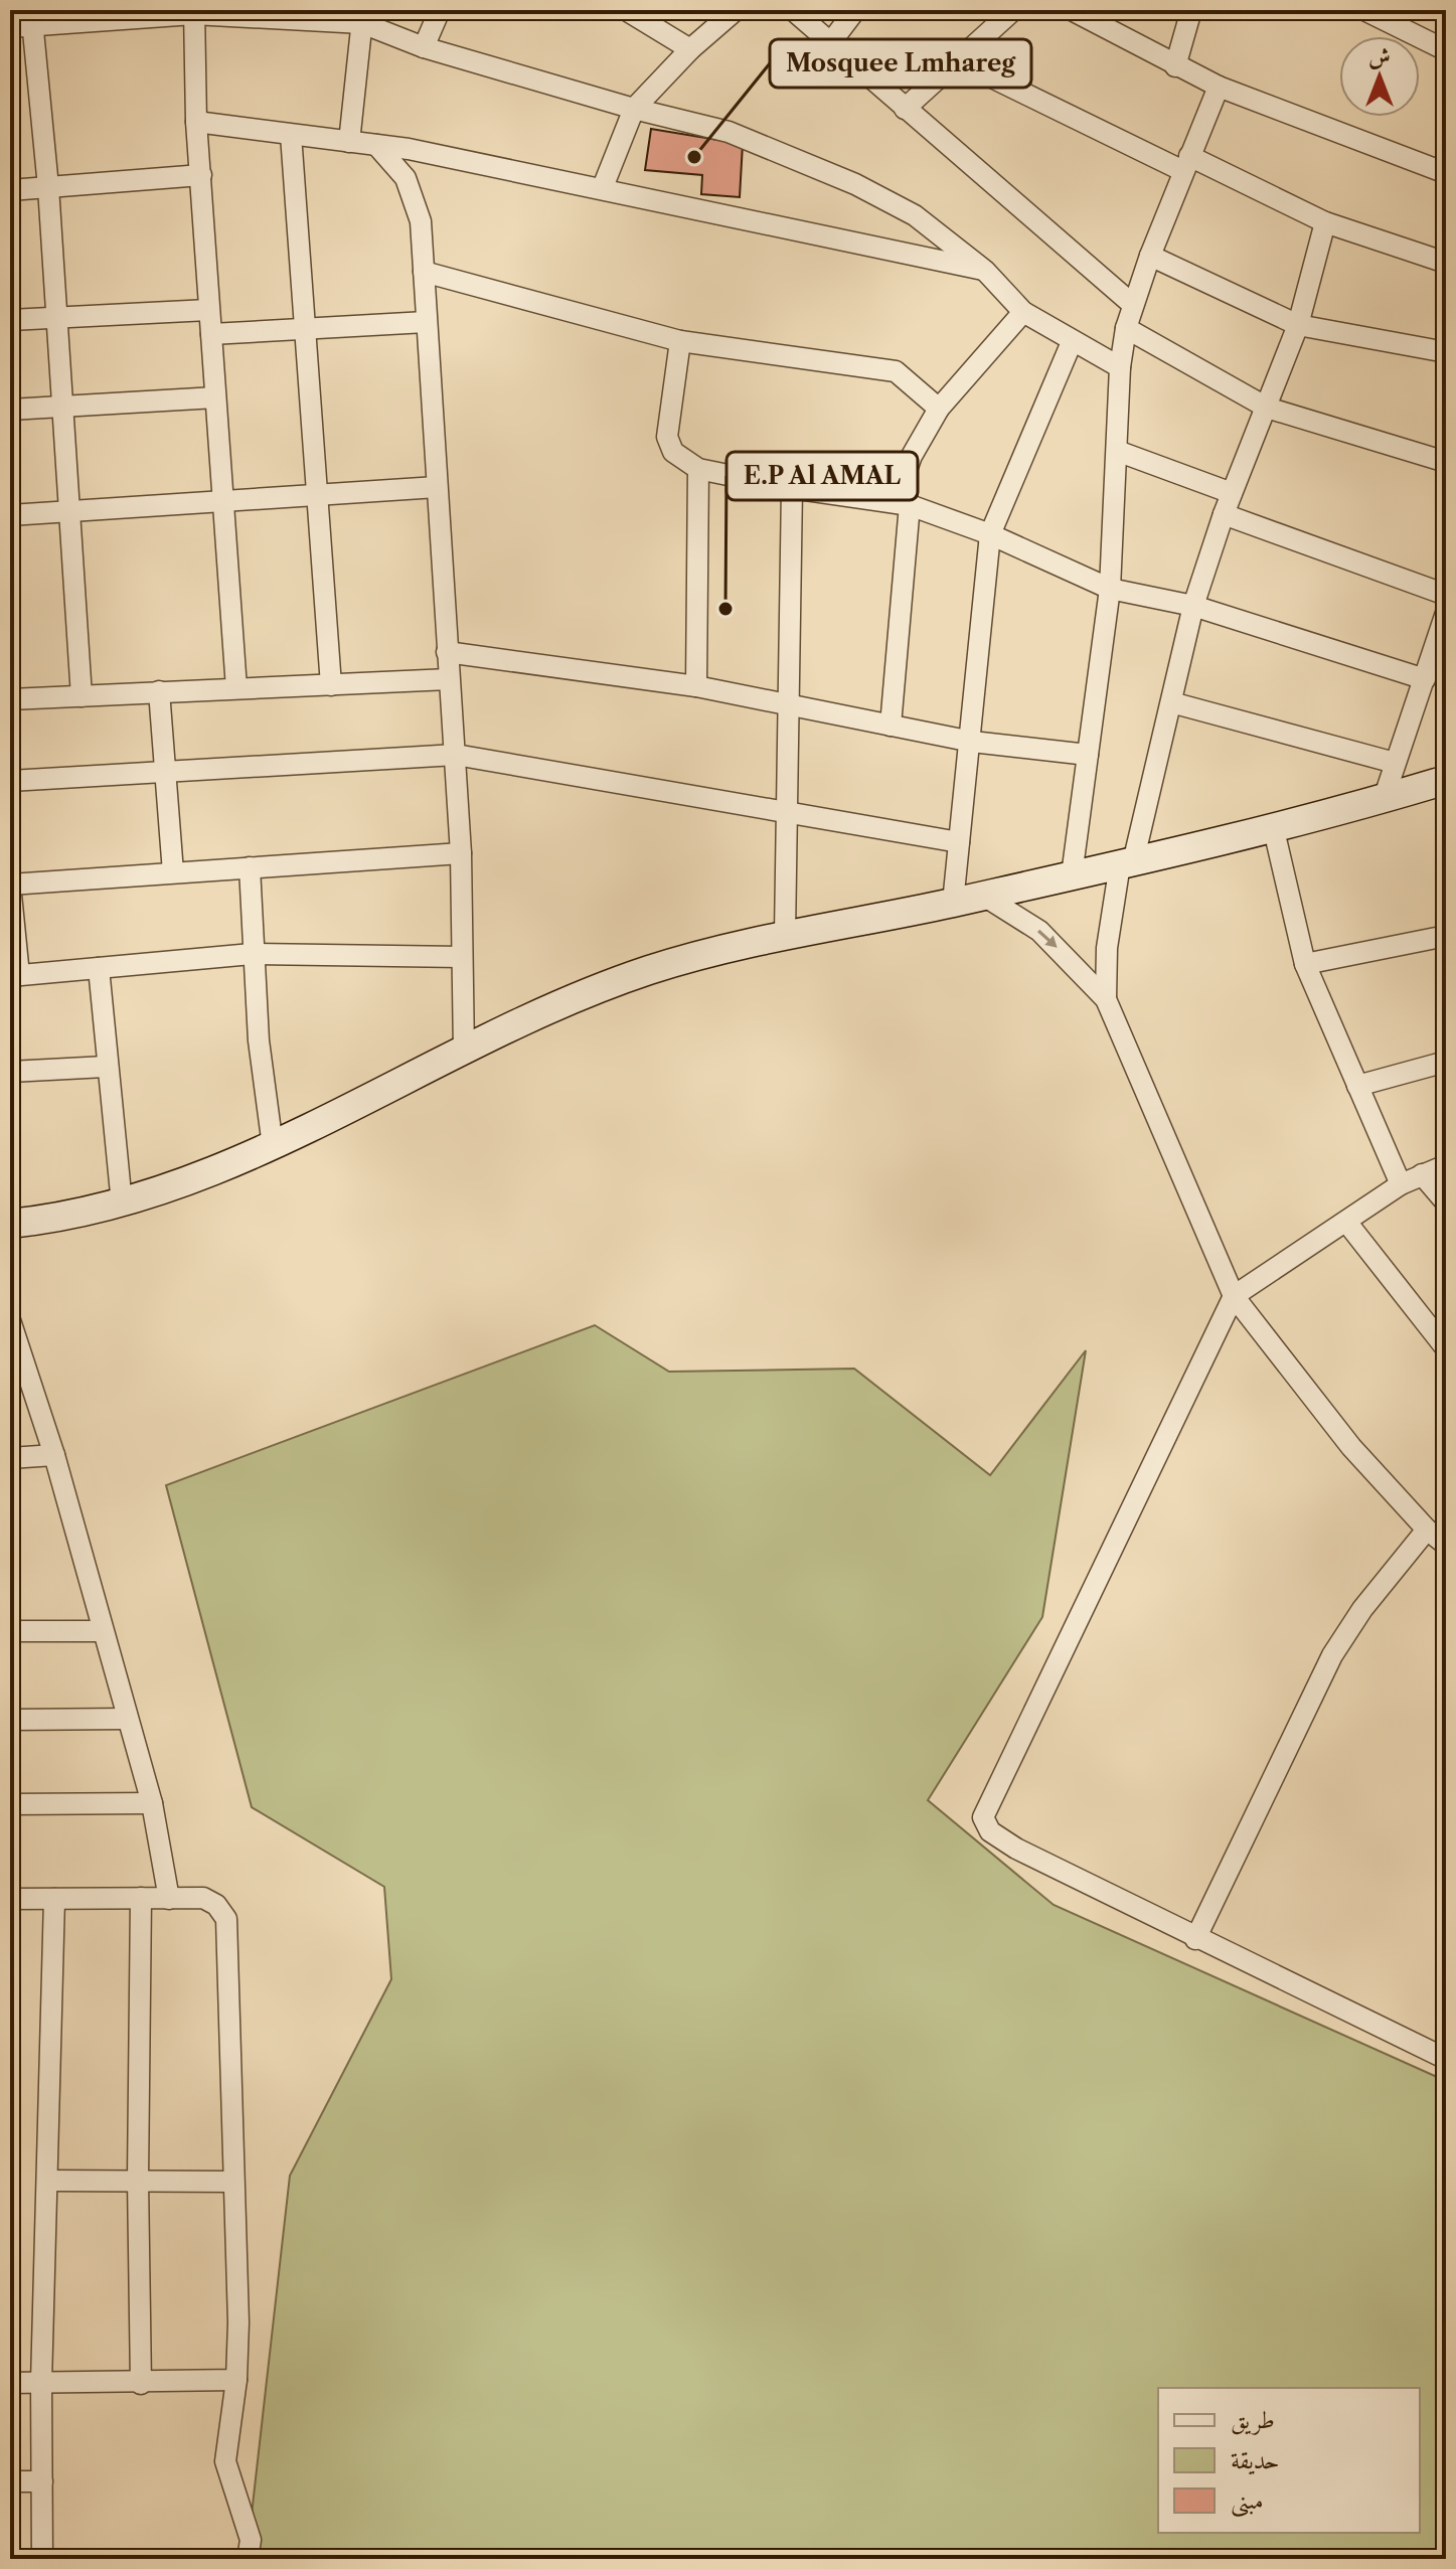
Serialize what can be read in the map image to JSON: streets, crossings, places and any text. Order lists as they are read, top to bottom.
{
  "places": ["Mosquee Lmhareg", "E.P Al AMAL"],
  "legend": ["طريق", "حديقة", "مبنى"],
  "north": "top"
}
